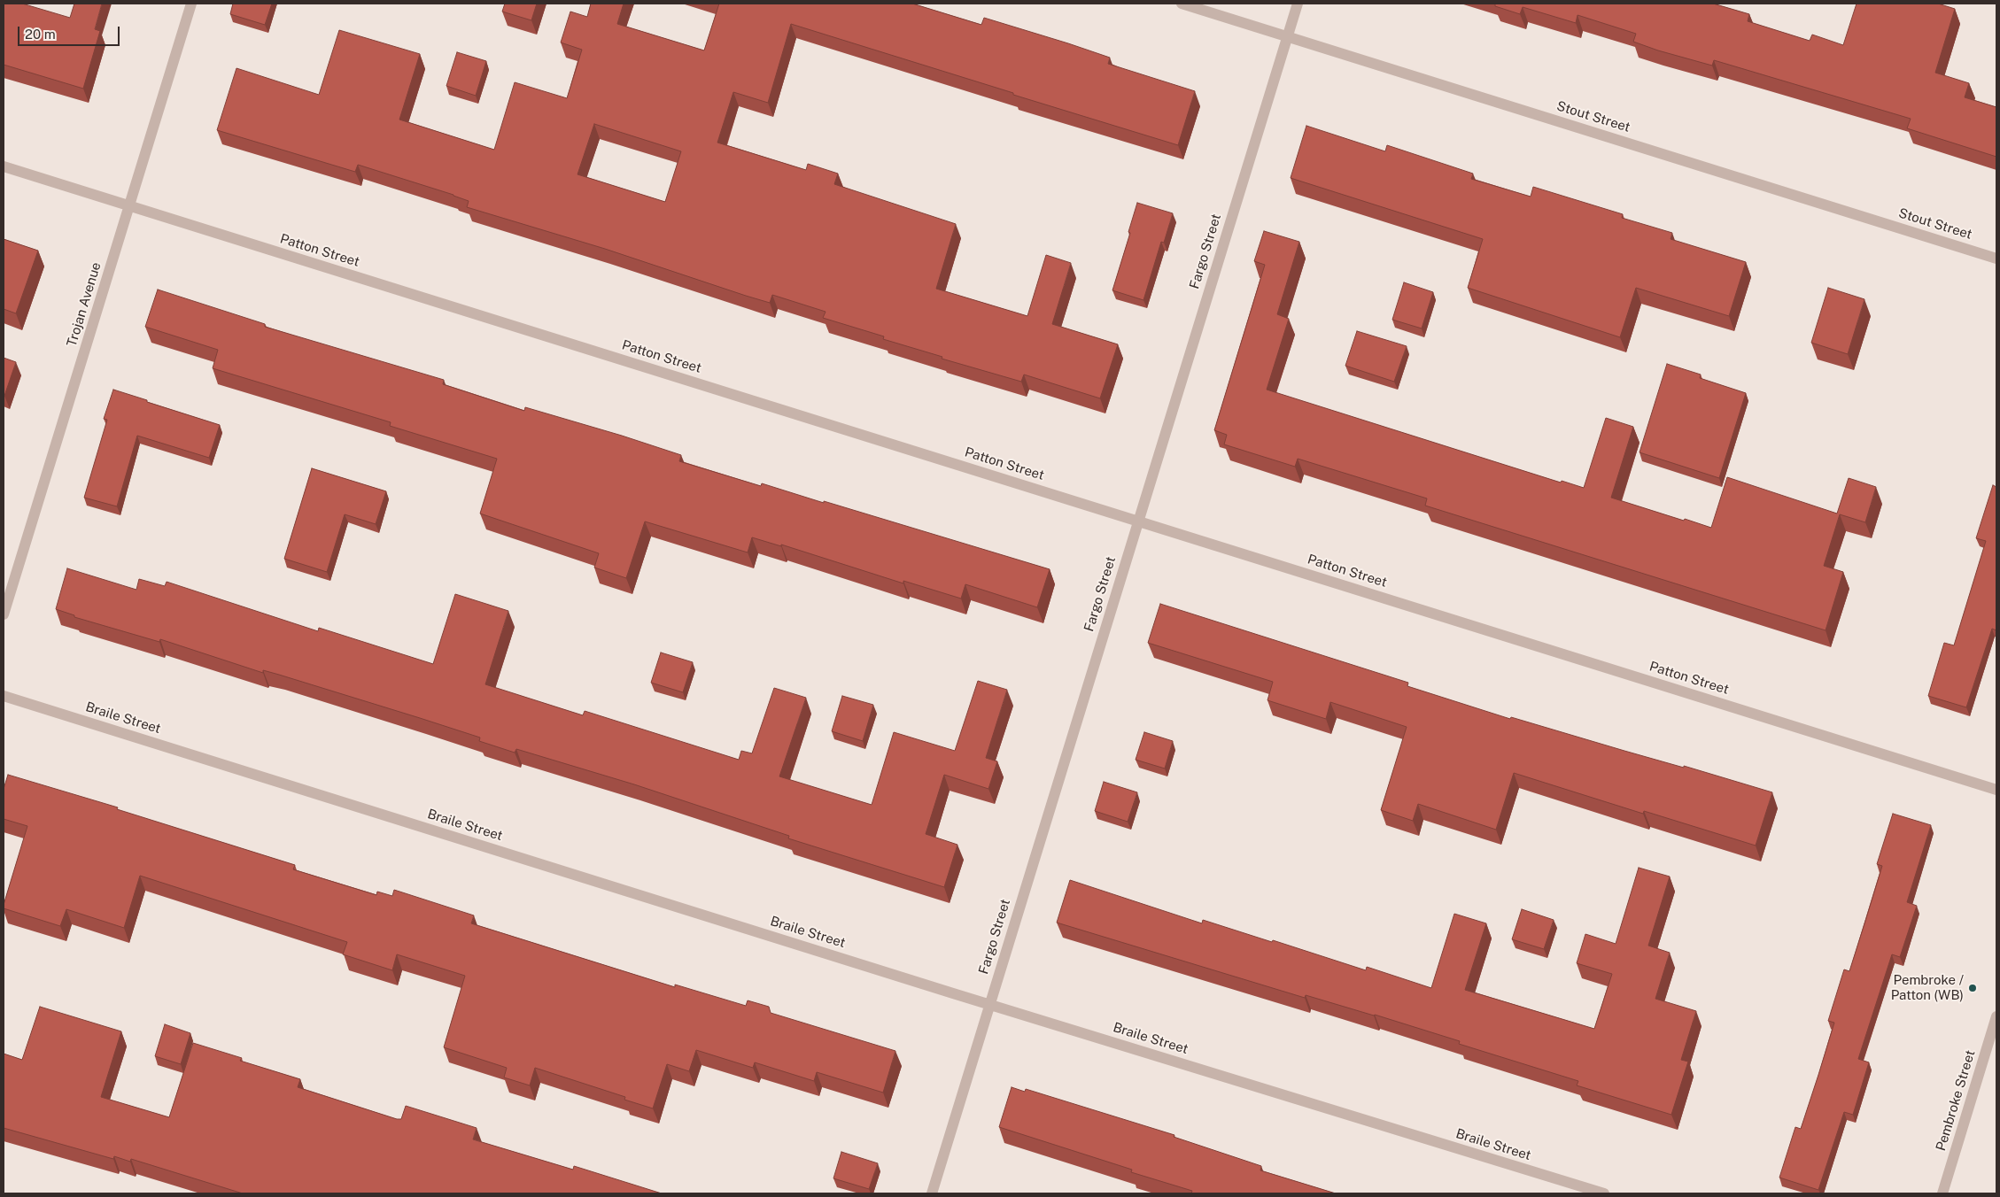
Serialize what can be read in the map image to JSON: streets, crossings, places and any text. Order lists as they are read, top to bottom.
{
  "streets": {
    "street": [
      "Stout Street",
      "Patton Street",
      "Fargo Street",
      "Trojan Avenue",
      "Braile Street",
      "Pembroke Street"
    ]
  },
  "crossings": [
    ["Stout Street", "Fargo Street"],
    ["Patton Street", "Fargo Street"],
    ["Patton Street", "Trojan Avenue"],
    ["Fargo Street", "Braile Street"]
  ],
  "places": ["Pembroke / Patton (WB)"],
  "scale_bar": "20 m"
}
